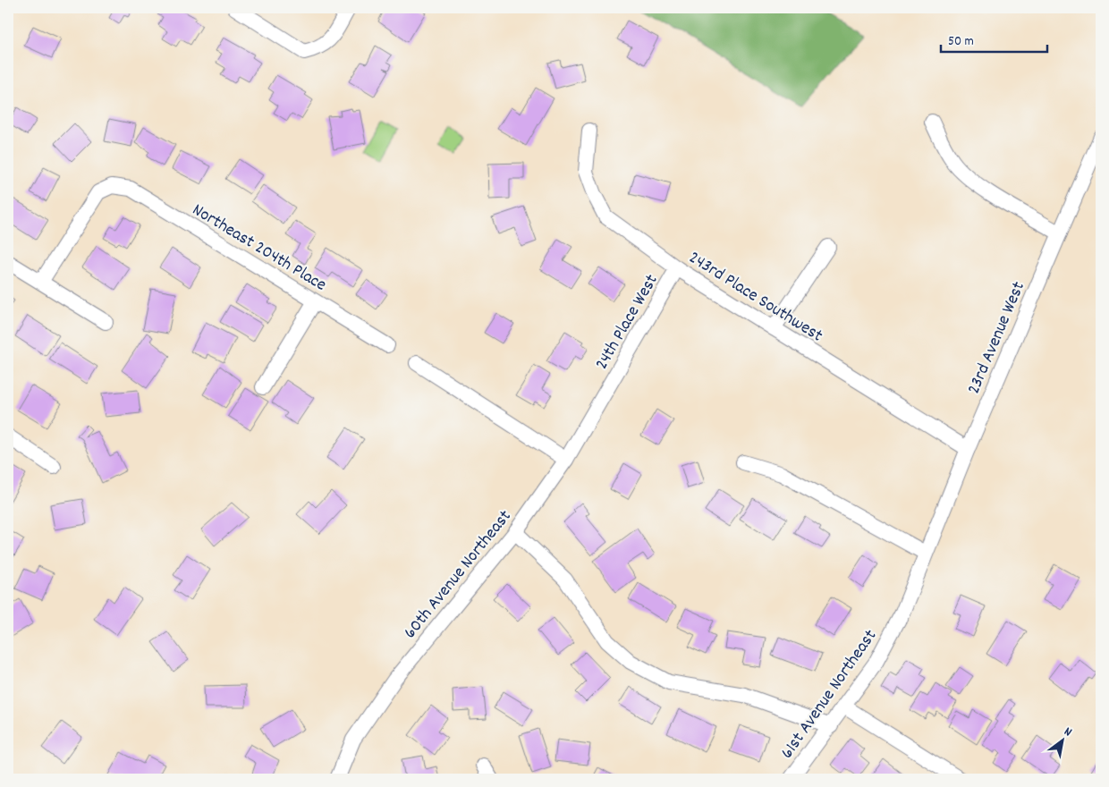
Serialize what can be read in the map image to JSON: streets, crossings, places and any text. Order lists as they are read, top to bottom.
{
  "streets": {
    "street": [
      "Northeast 204th Place",
      "243rd Place Southwest",
      "24th Place West",
      "23rd Avenue West",
      "60th Avenue Northeast",
      "61st Avenue Northeast"
    ]
  },
  "crossings": [
    ["243rd Place Southwest", "24th Place West"],
    ["243rd Place Southwest", "23rd Avenue West"],
    ["24th Place West", "60th Avenue Northeast"],
    ["23rd Avenue West", "61st Avenue Northeast"]
  ],
  "scale_bar": "50 m",
  "north": "top right"
}
